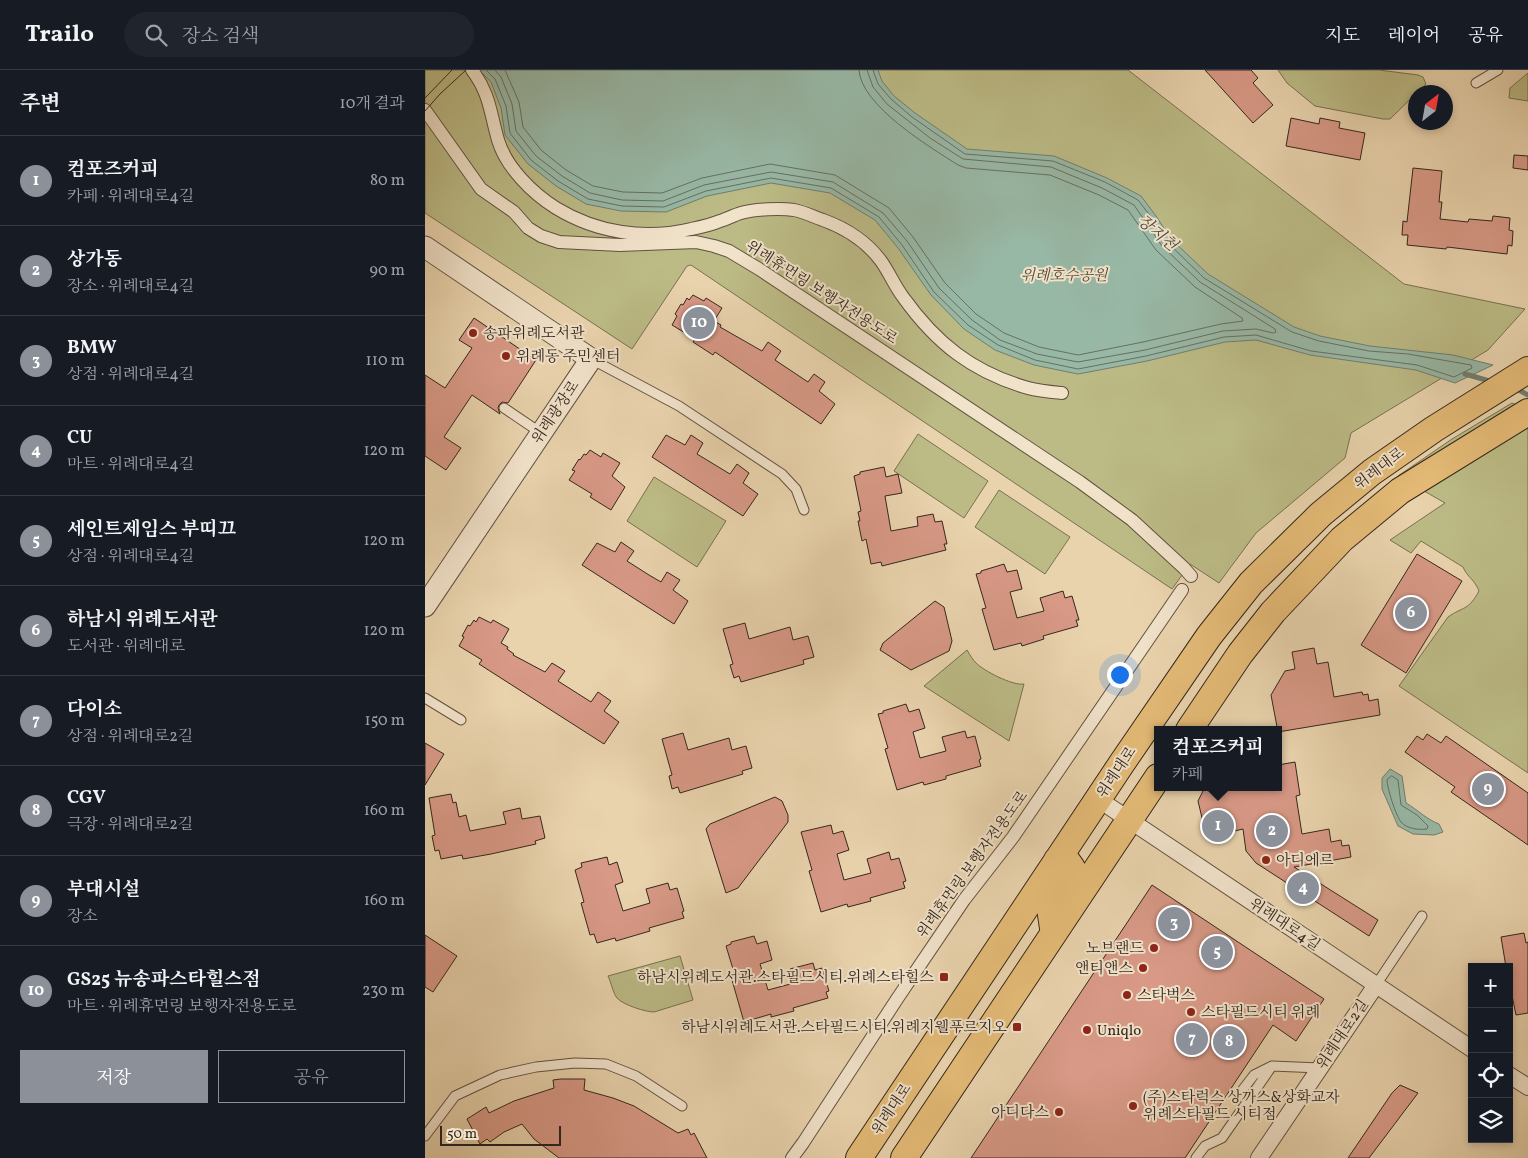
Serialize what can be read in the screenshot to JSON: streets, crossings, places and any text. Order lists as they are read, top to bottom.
{
  "streets": {
    "main road": ["위례대로"],
    "street": [
      "위례휴먼링 보행자전용도로",
      "위례광장로",
      "위례대로4길",
      "위례대로2길"
    ]
  },
  "crossings": [
    ["위례대로", "위례대로4길"],
    ["위례대로4길", "위례대로2길"]
  ],
  "water": ["장지천"],
  "parks": ["위례호수공원"],
  "places": {
    "other": [
      "송파위례도서관",
      "위례동 주민센터",
      "아디에르",
      "노브랜드",
      "앤티앤스",
      "스타벅스",
      "스타필드시티 위례",
      "Uniqlo",
      "(주)스타럭스 상까스&상화교자 위례스타필드 시티점",
      "아디다스"
    ],
    "transit": ["하남시위례도서관.스타필드시티.위례스타힐스", "하남시위례도서관.스타필드시티.위례지웰푸르지오"]
  },
  "scale_bar": "50 m",
  "north": "top right",
  "page": {
    "header": "Trailo",
    "search": "장소 검색",
    "nav": ["지도", "레이어", "공유"],
    "heading": ["주변", "10개 결과"],
    "list": [
      {
        "mark": "1",
        "name": "컴포즈커피",
        "note": "카페 · 위례대로4길",
        "value": "80 m"
      },
      {
        "mark": "2",
        "name": "상가동",
        "note": "장소 · 위례대로4길",
        "value": "90 m"
      },
      {
        "mark": "3",
        "name": "BMW",
        "note": "상점 · 위례대로4길",
        "value": "110 m"
      },
      {
        "mark": "4",
        "name": "CU",
        "note": "마트 · 위례대로4길",
        "value": "120 m"
      },
      {
        "mark": "5",
        "name": "세인트제임스 부띠끄",
        "note": "상점 · 위례대로4길",
        "value": "120 m"
      },
      {
        "mark": "6",
        "name": "하남시 위례도서관",
        "note": "도서관 · 위례대로",
        "value": "120 m"
      },
      {
        "mark": "7",
        "name": "다이소",
        "note": "상점 · 위례대로2길",
        "value": "150 m"
      },
      {
        "mark": "8",
        "name": "CGV",
        "note": "극장 · 위례대로2길",
        "value": "160 m"
      },
      {
        "mark": "9",
        "name": "부대시설",
        "note": "장소",
        "value": "160 m"
      },
      {
        "mark": "10",
        "name": "GS25 뉴송파스타힐스점",
        "note": "마트 · 위례휴먼링 보행자전용도로",
        "value": "230 m"
      }
    ],
    "pins": [
      "10",
      "6",
      "9",
      "1",
      "2",
      "4",
      "3",
      "5",
      "7",
      "8"
    ],
    "popup": ["컴포즈커피", "카페"],
    "map_buttons": ["+", "−"],
    "buttons": ["저장", "공유"],
    "scale": "50 m"
  }
}
